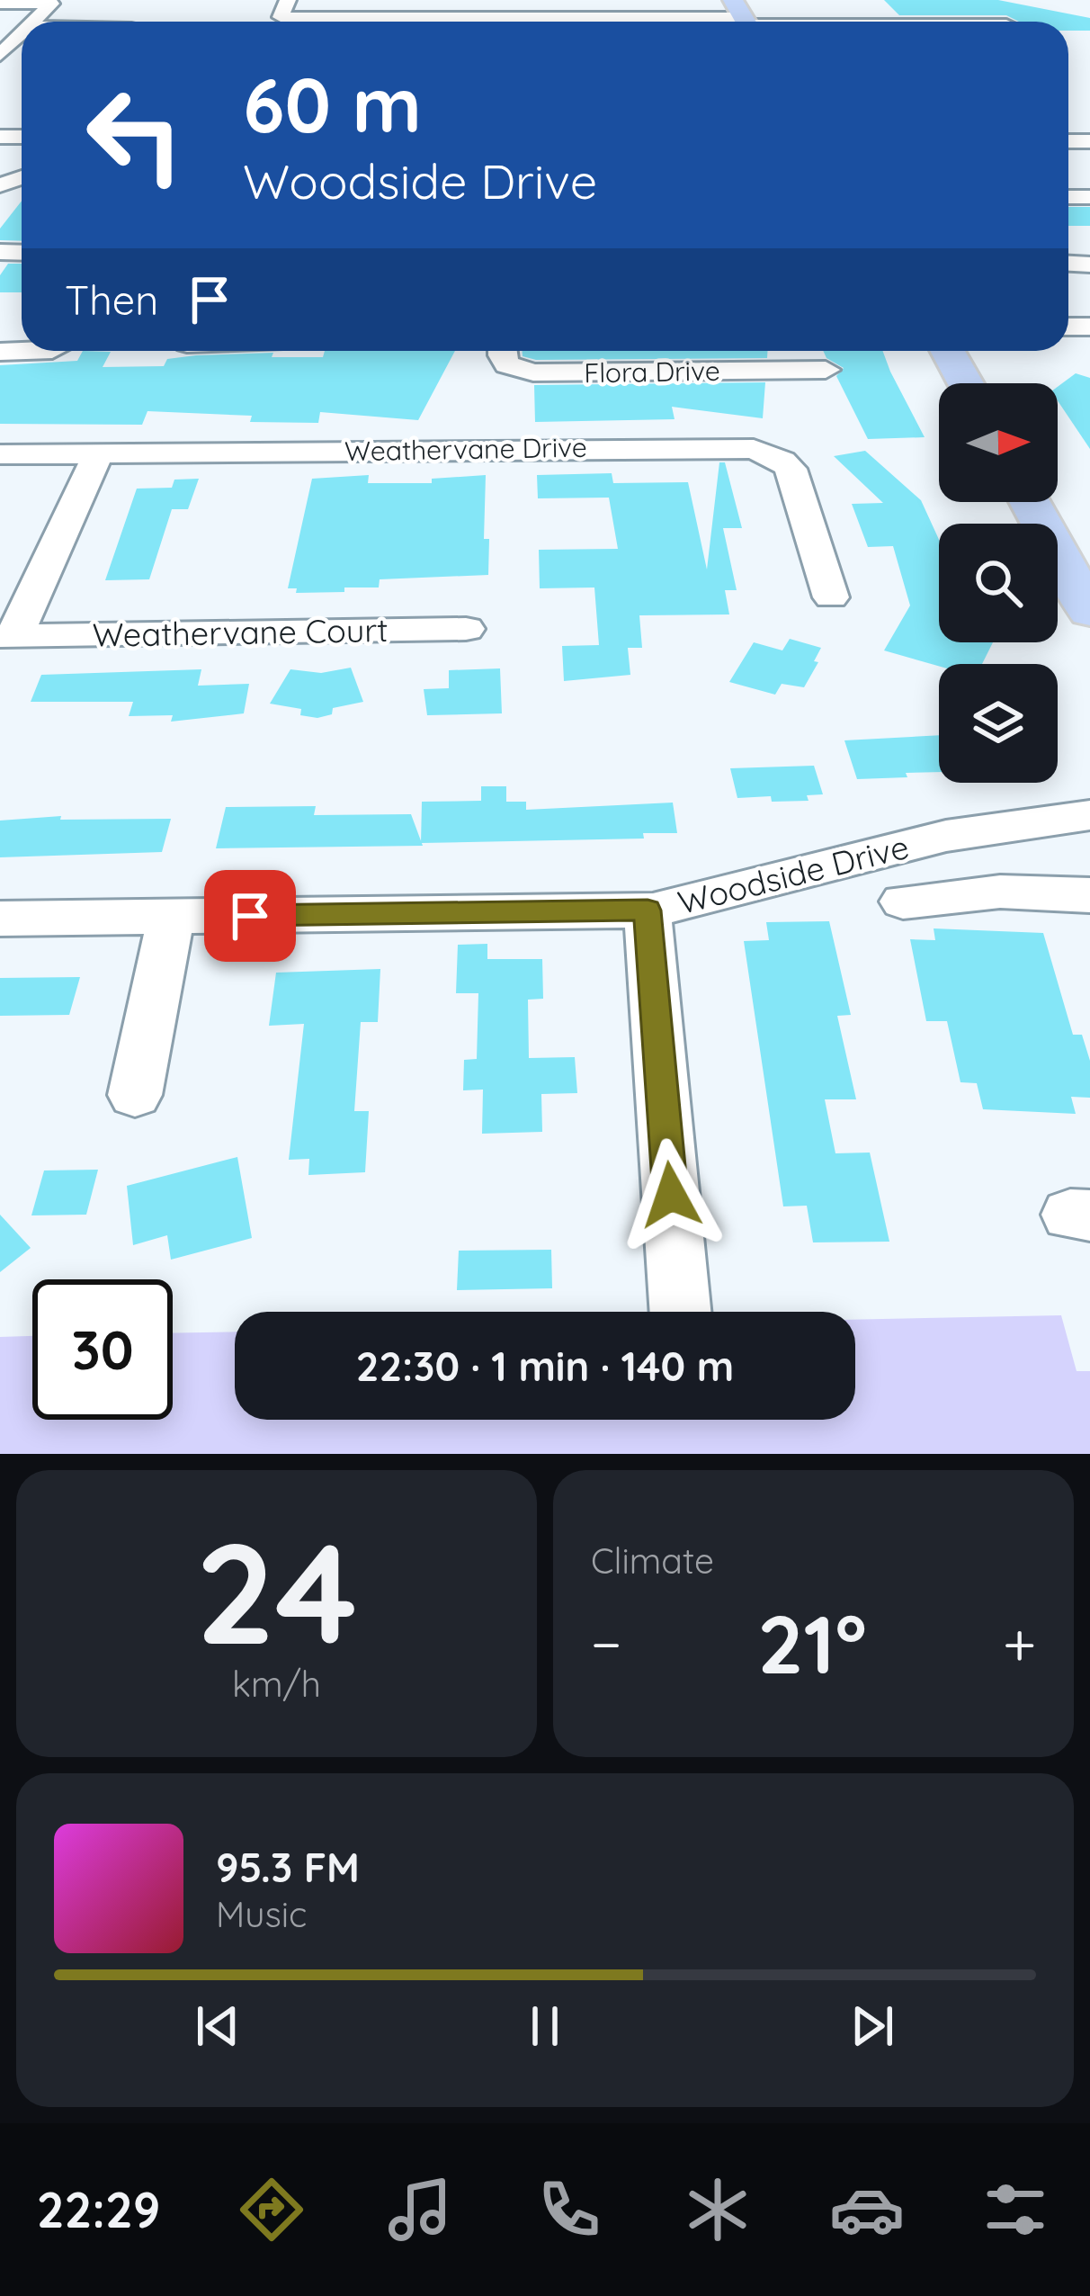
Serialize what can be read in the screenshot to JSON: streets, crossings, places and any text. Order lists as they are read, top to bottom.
{
  "streets": {
    "street": [
      "Flora Drive",
      "Weathervane Drive",
      "Weathervane Court",
      "Woodside Drive"
    ]
  },
  "crossings": [
    ["Weathervane Drive", "Weathervane Court"]
  ],
  "north": "right",
  "page": {
    "turn": ["60 m", "Woodside Drive"],
    "then": "Then",
    "limit": "30",
    "trip": "22:30 · 1 min · 140 m",
    "tile": [
      ["24", "km/h"],
      "Climate"
    ],
    "heat": ["−", "21°", "+"],
    "song": ["95.3 FM", "Music"],
    "tabs": "22:29"
  }
}
